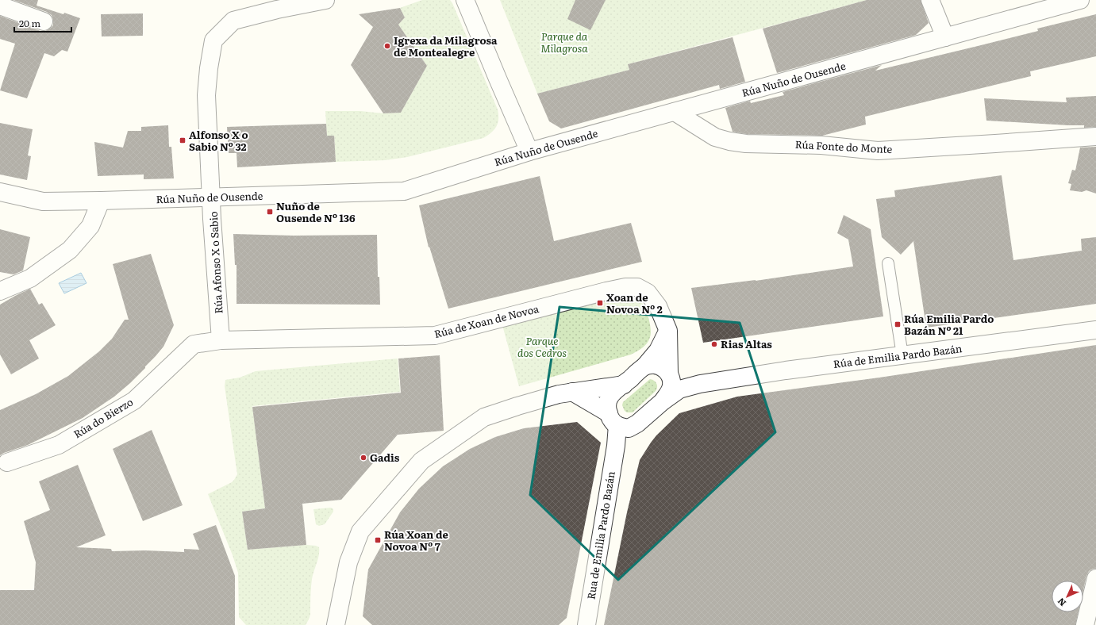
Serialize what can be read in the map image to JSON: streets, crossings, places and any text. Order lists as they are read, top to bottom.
{
  "streets": {
    "street": [
      "Rúa Nuño de Ousende",
      "Rúa Fonte do Monte",
      "Rúa Afonso X o Sabio",
      "Rúa de Xoan de Novoa",
      "Rúa de Emilia Pardo Bazán",
      "Rúa do Bierzo",
      "Rua de Emilia Pardo Bazán"
    ]
  },
  "crossings": [
    ["Rúa Nuño de Ousende", "Rúa Fonte do Monte"],
    ["Rúa Nuño de Ousende", "Rúa Afonso X o Sabio"],
    ["Rúa Afonso X o Sabio", "Rúa de Xoan de Novoa"],
    ["Rúa Afonso X o Sabio", "Rúa do Bierzo"],
    ["Rúa de Xoan de Novoa", "Rúa de Emilia Pardo Bazán"],
    ["Rúa de Xoan de Novoa", "Rúa do Bierzo"],
    ["Rúa de Emilia Pardo Bazán", "Rua de Emilia Pardo Bazán"]
  ],
  "parks": ["Parque da Milagrosa", "Parque dos Cedros"],
  "places": {
    "other": ["Igrexa da Milagrosa de Montealegre", "Rias Altas", "Gadis"],
    "transit": [
      "Alfonso X o Sabio Nº 32",
      "Nuño de Ousende Nº 136",
      "Xoan de Novoa Nº 2",
      "Rúa Emilia Pardo Bazán Nº 21",
      "Rúa Xoan de Novoa Nº 7"
    ]
  },
  "scale_bar": "20 m",
  "north": "bottom left"
}
